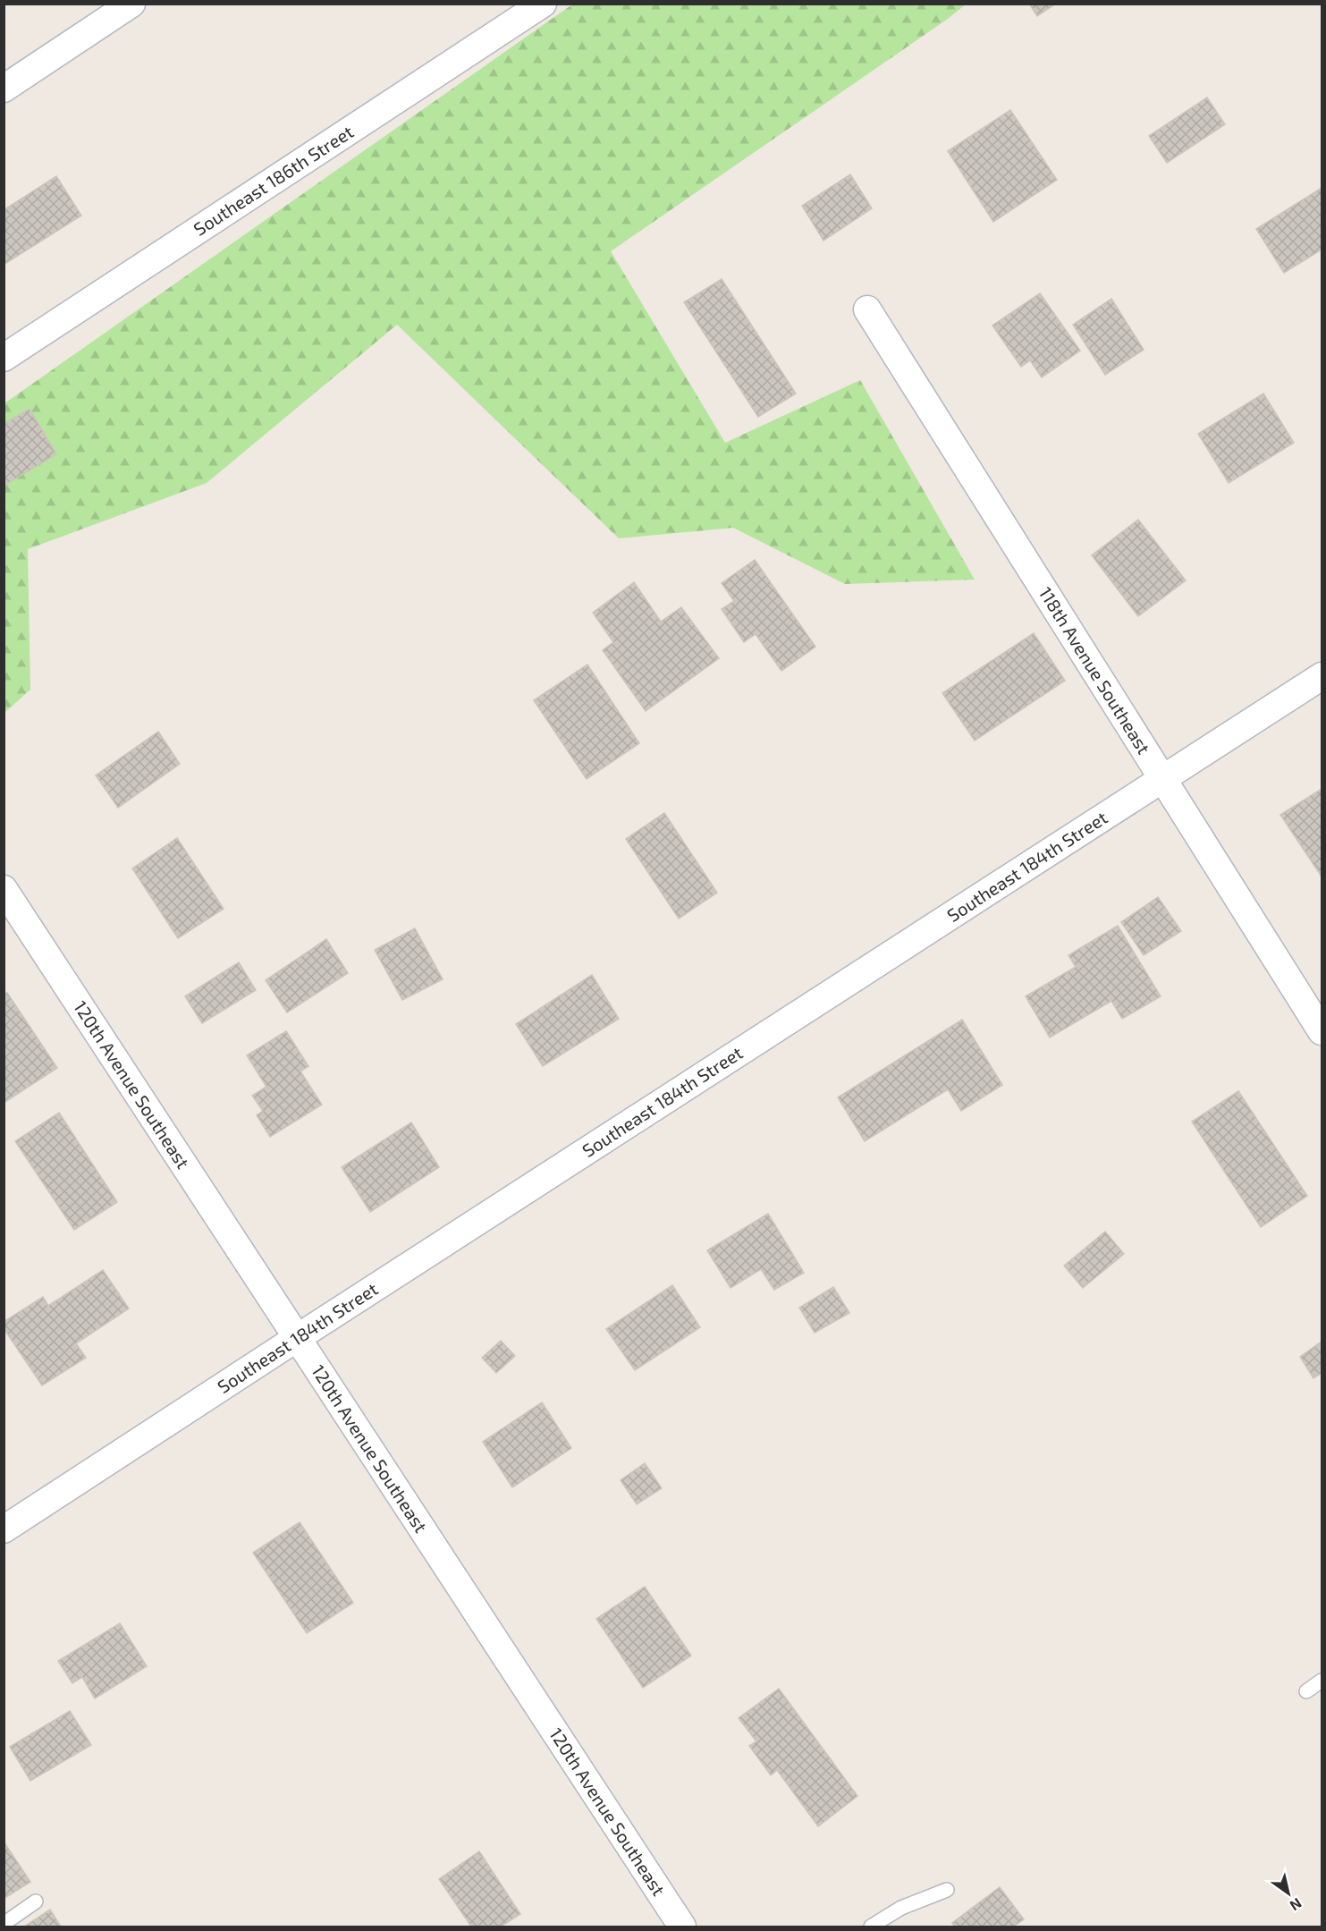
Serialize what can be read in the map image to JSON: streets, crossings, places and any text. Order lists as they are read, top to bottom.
{
  "streets": {
    "street": [
      "Southeast 186th Street",
      "118th Avenue Southeast",
      "Southeast 184th Street",
      "120th Avenue Southeast"
    ]
  },
  "crossings": [
    ["118th Avenue Southeast", "Southeast 184th Street"],
    ["Southeast 184th Street", "120th Avenue Southeast"]
  ],
  "north": "bottom right"
}
